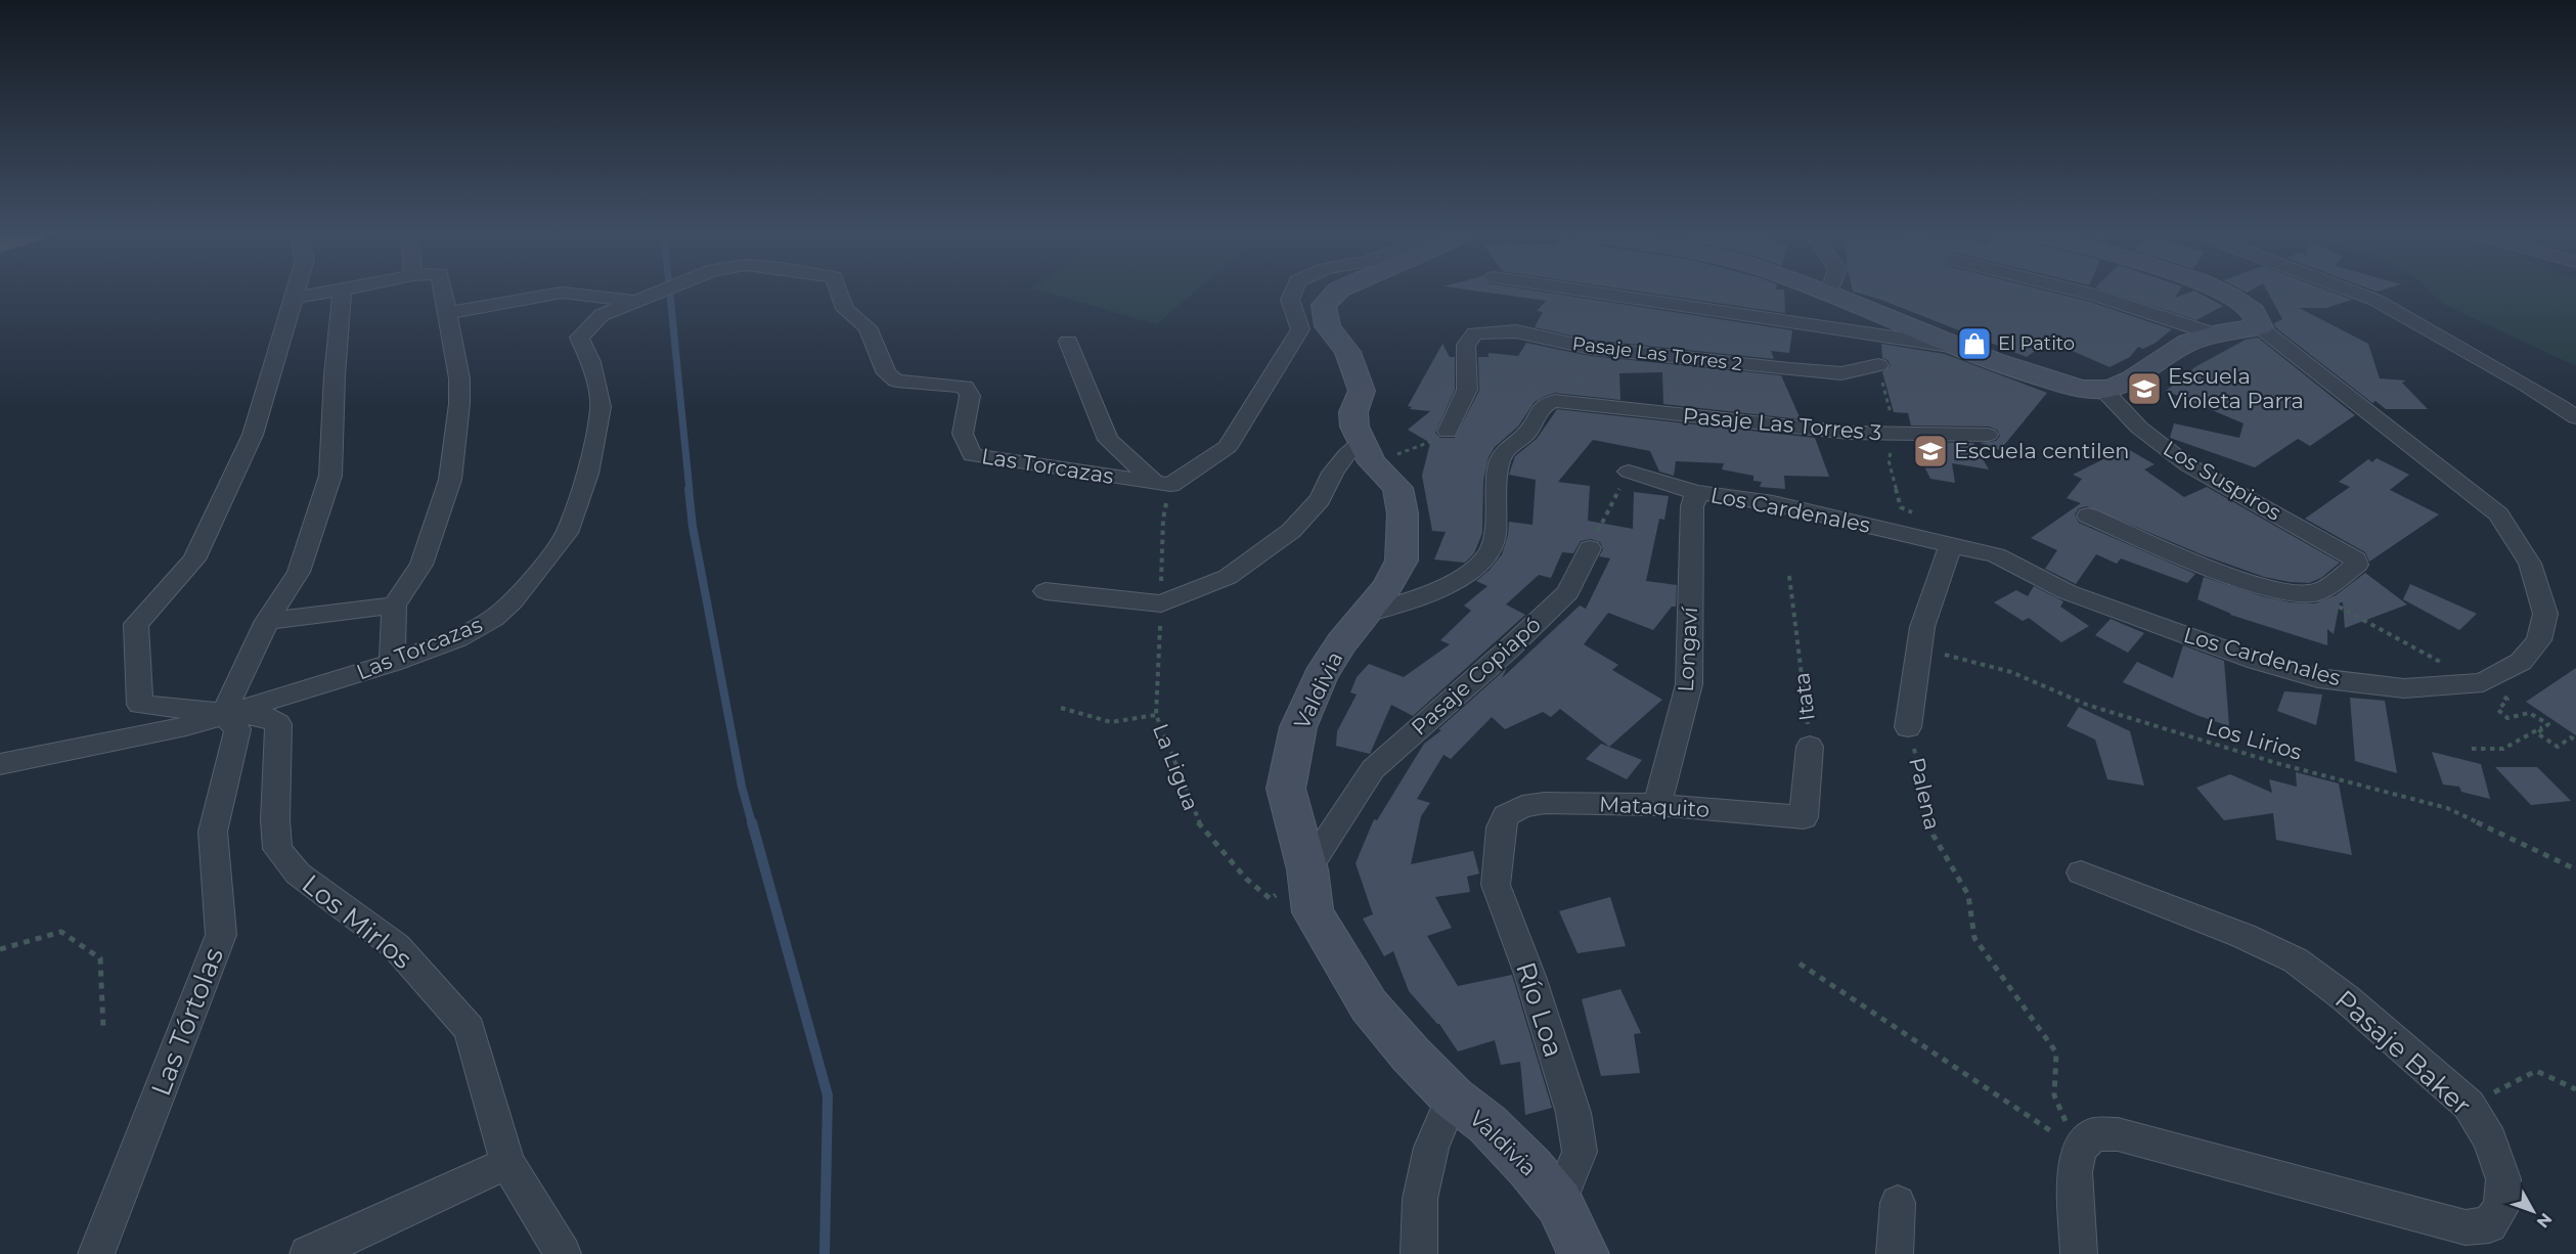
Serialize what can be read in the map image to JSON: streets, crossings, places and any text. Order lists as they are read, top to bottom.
{
  "streets": {
    "street": [
      "Pasaje Las Torres 2",
      "Pasaje Las Torres 3",
      "Las Torcazas",
      "Los Suspiros",
      "Los Cardenales",
      "Longaví",
      "Pasaje Copiapó",
      "Valdivia",
      "Itata",
      "Palena",
      "Mataquito",
      "Los Mirlos",
      "Río Loa",
      "Las Tórtolas",
      "Pasaje Baker"
    ],
    "path": ["Los Lirios", "La Ligua"]
  },
  "crossings": [
    ["Pasaje Las Torres 3", "Valdivia"],
    ["Las Torcazas", "La Ligua"],
    ["Las Torcazas", "Los Mirlos"],
    ["Las Torcazas", "Las Tórtolas"],
    ["Los Cardenales", "Longaví"],
    ["Los Cardenales", "Palena"],
    ["Longaví", "Mataquito"],
    ["Pasaje Copiapó", "Valdivia"],
    ["Pasaje Copiapó", "La Ligua"],
    ["Valdivia", "La Ligua"],
    ["Valdivia", "Río Loa"],
    ["Itata", "Mataquito"],
    ["Los Lirios", "Palena"],
    ["Palena", "Pasaje Baker"],
    ["Mataquito", "Río Loa"],
    ["Los Mirlos", "Las Tórtolas"]
  ],
  "places": {
    "shop": ["El Patito"],
    "school or university": ["Escuela Violeta Parra", "Escuela centilen"]
  },
  "north": "bottom right"
}
